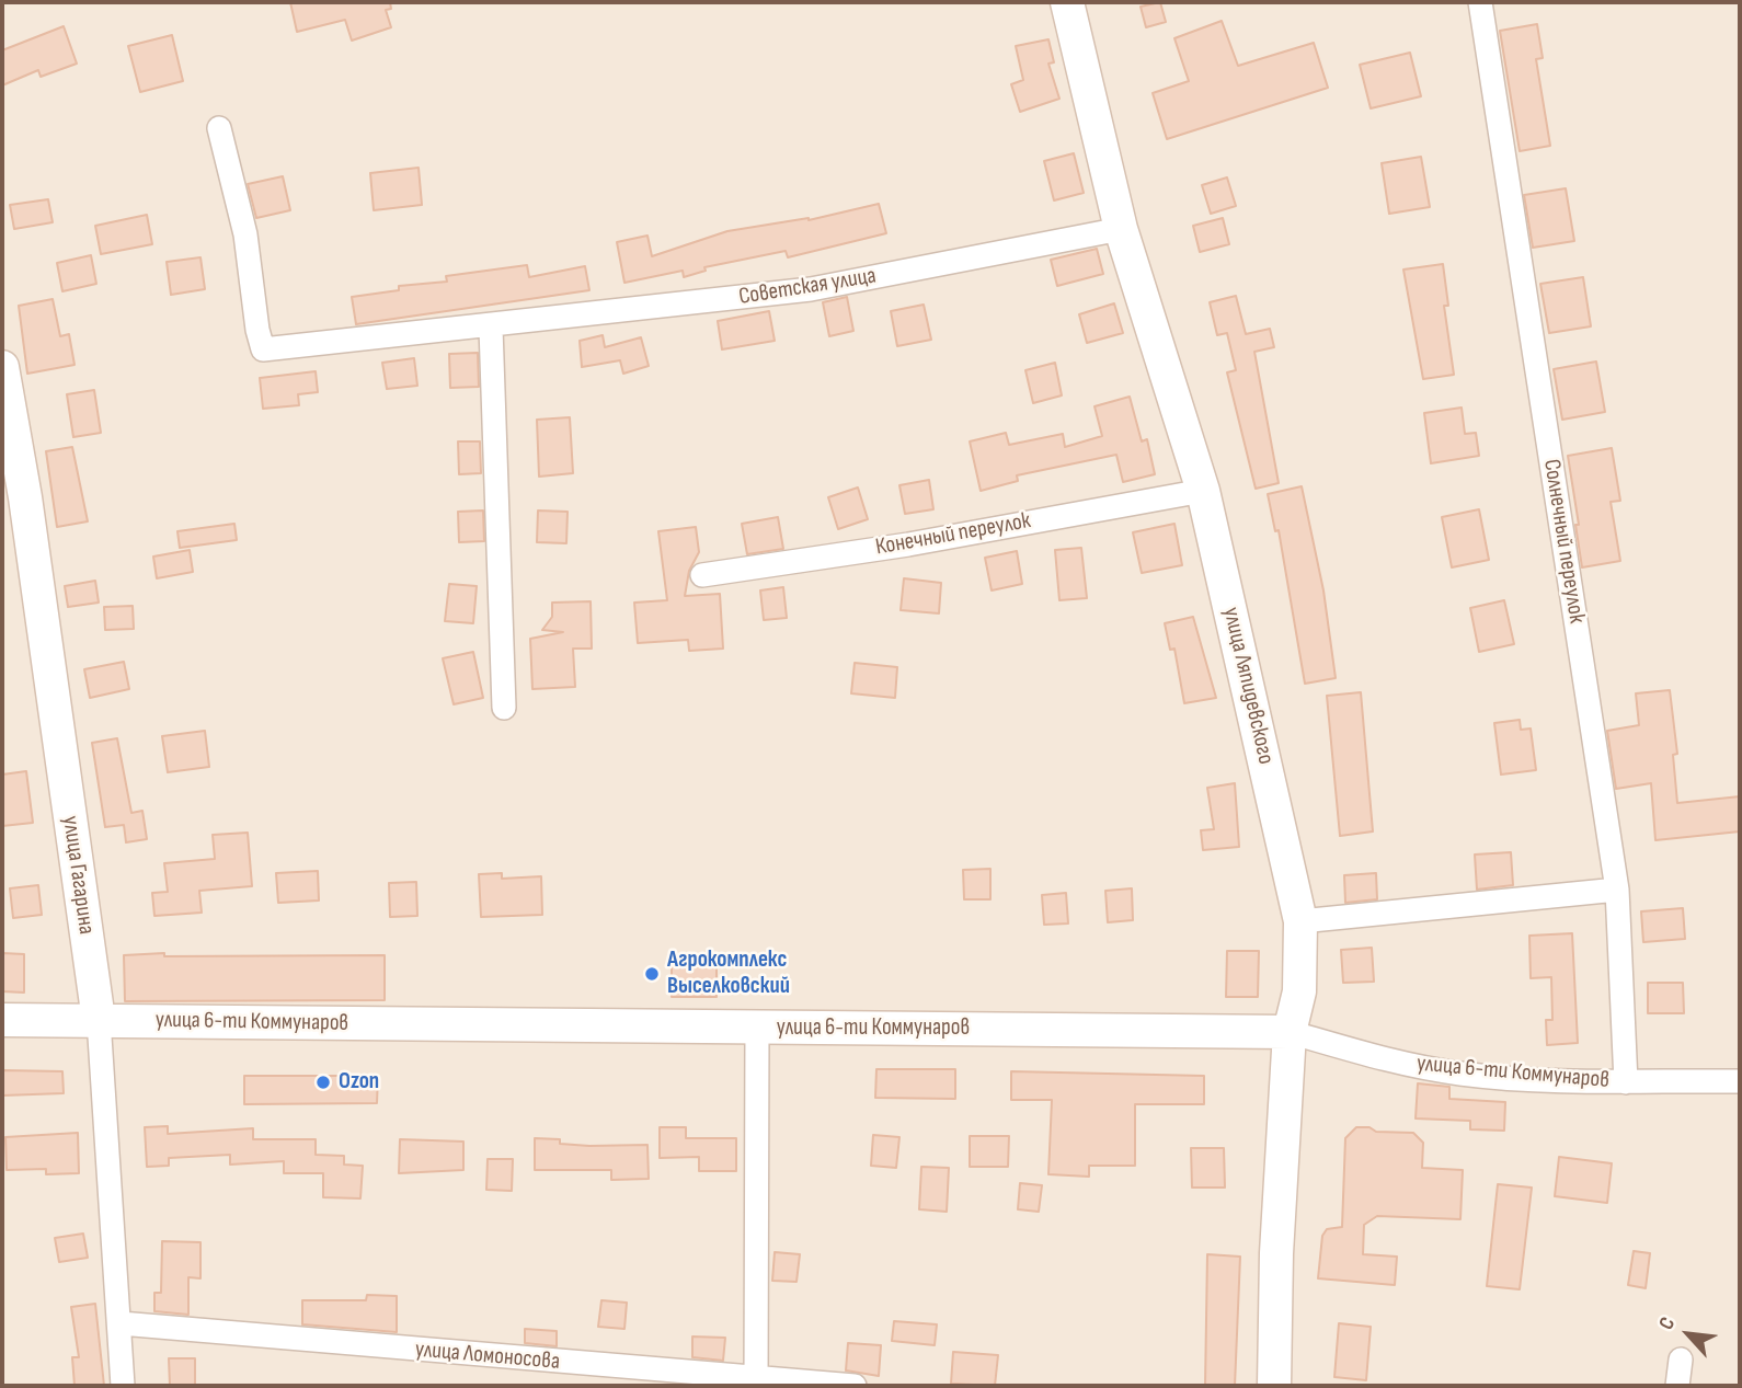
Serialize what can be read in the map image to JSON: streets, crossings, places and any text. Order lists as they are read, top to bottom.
{
  "streets": {
    "main road": ["улица Ляпидевского", "улица Гагарина", "улица 6-ти Коммунаров"],
    "street": [
      "Советская улица",
      "Конечный переулок",
      "Солнечный переулок",
      "улица Ломоносова"
    ]
  },
  "crossings": [
    ["Советская улица", "улица Ляпидевского"],
    ["Конечный переулок", "улица Ляпидевского"],
    ["Солнечный переулок", "улица 6-ти Коммунаров"],
    ["улица Ляпидевского", "улица 6-ти Коммунаров"],
    ["улица Гагарина", "улица 6-ти Коммунаров"],
    ["улица Гагарина", "улица Ломоносова"]
  ],
  "places": ["Агрокомплекс Выселковский", "Ozon"],
  "north": "top left"
}
